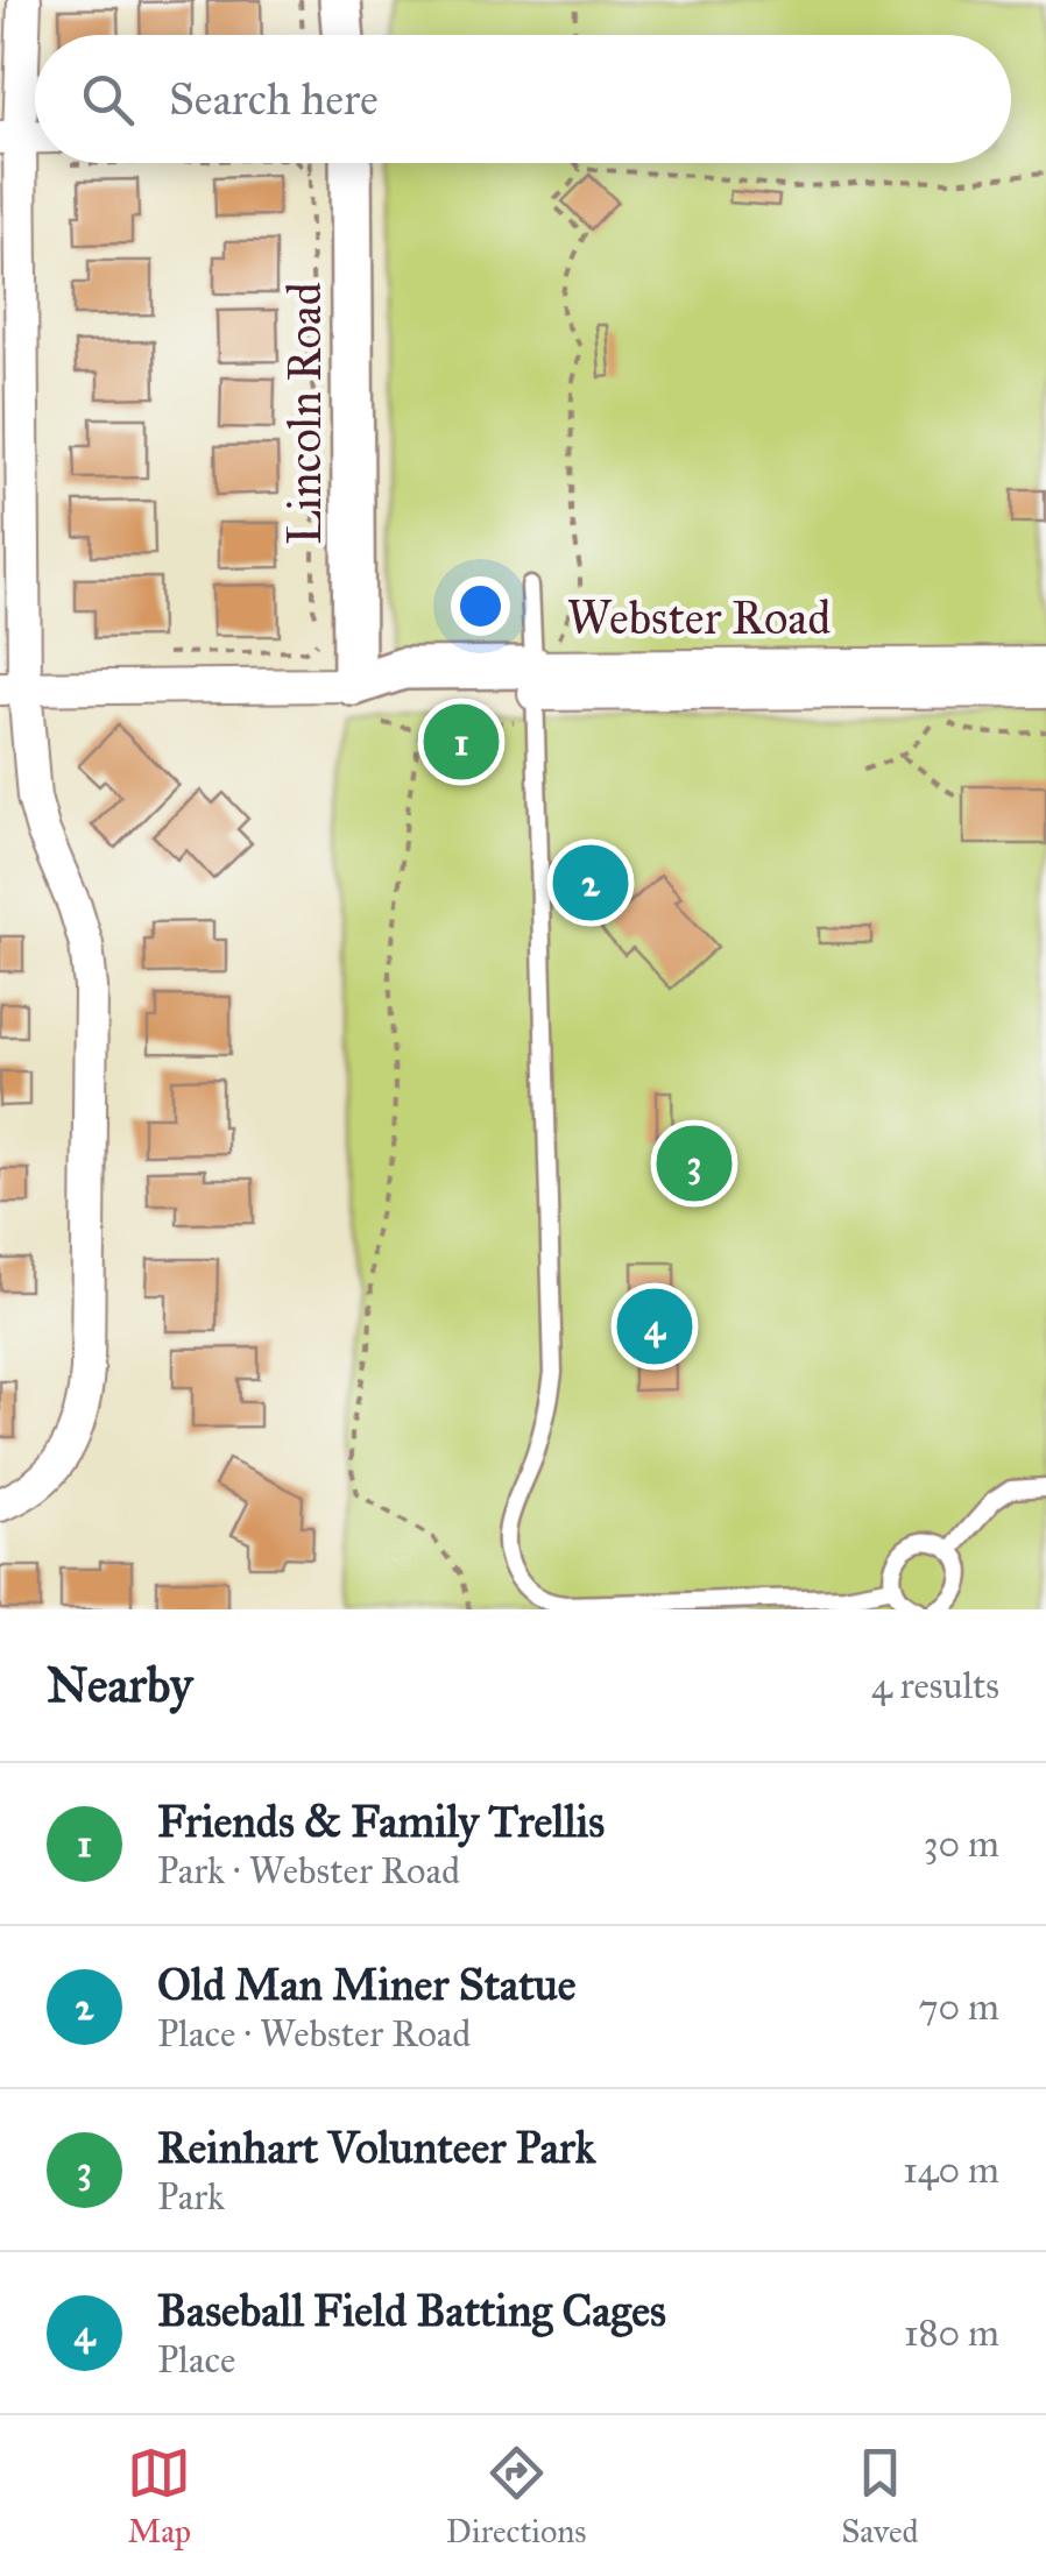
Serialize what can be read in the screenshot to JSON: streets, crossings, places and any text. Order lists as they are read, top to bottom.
{
  "streets": {
    "street": ["Lincoln Road", "Webster Road"]
  },
  "crossings": [
    ["Lincoln Road", "Webster Road"]
  ],
  "page": {
    "search": "Search here",
    "pins": [
      "1",
      "2",
      "3",
      "4"
    ],
    "heading": ["Nearby", "4 results"],
    "list": [
      {
        "mark": "1",
        "name": "Friends & Family Trellis",
        "note": "Park · Webster Road",
        "value": "30 m"
      },
      {
        "mark": "2",
        "name": "Old Man Miner Statue",
        "note": "Place · Webster Road",
        "value": "70 m"
      },
      {
        "mark": "3",
        "name": "Reinhart Volunteer Park",
        "note": "Park",
        "value": "140 m"
      },
      {
        "mark": "4",
        "name": "Baseball Field Batting Cages",
        "note": "Place",
        "value": "180 m"
      }
    ],
    "nav": ["Map", "Directions", "Saved"]
  }
}
